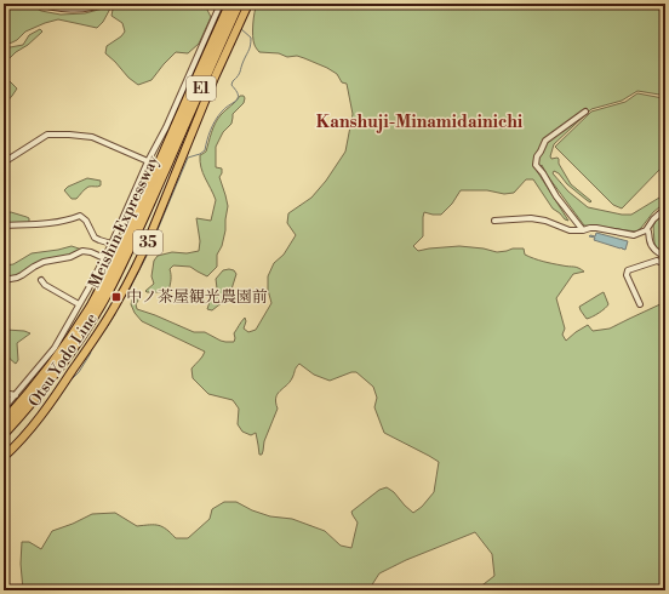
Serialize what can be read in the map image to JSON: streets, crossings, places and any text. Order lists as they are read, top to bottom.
{
  "streets": {
    "highway": ["E1", "Meishin Expressway"],
    "main road": ["35", "Otsu Yodo Line"]
  },
  "districts": ["Kanshuji-Minamidainichi"],
  "places": {
    "transit": ["中ノ茶屋観光農園前"]
  }
}
